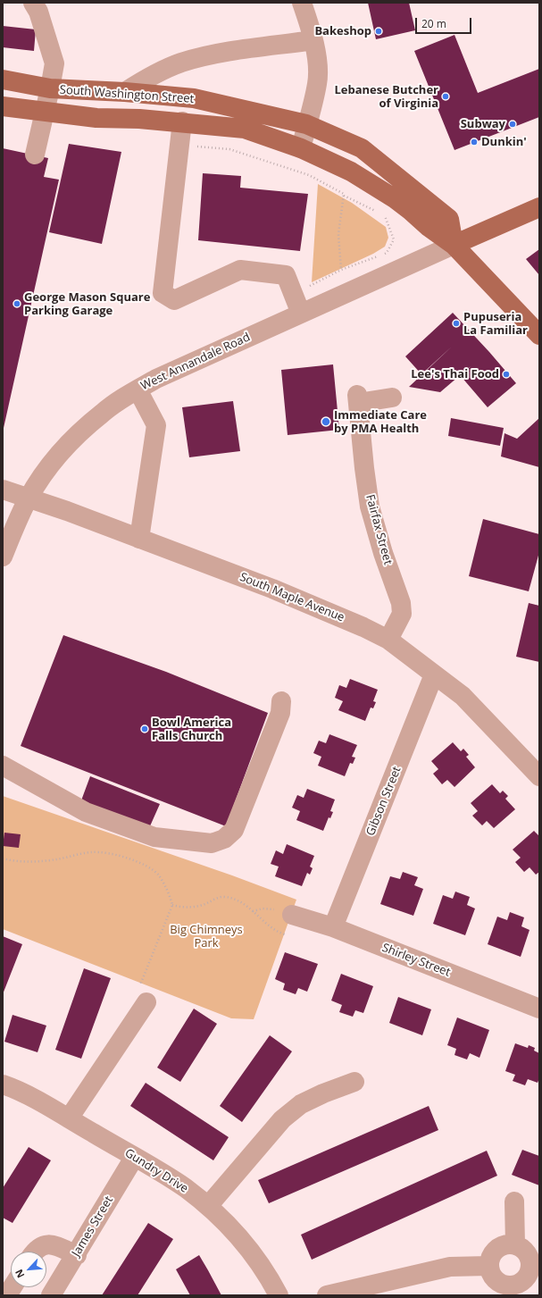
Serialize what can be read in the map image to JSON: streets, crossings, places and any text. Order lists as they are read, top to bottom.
{
  "streets": {
    "main road": ["South Washington Street"],
    "street": [
      "West Annandale Road",
      "Fairfax Street",
      "South Maple Avenue",
      "Gibson Street",
      "Shirley Street",
      "Gundry Drive",
      "James Street"
    ]
  },
  "crossings": [
    ["South Washington Street", "West Annandale Road"],
    ["West Annandale Road", "South Maple Avenue"],
    ["Fairfax Street", "South Maple Avenue"],
    ["South Maple Avenue", "Gibson Street"],
    ["Gibson Street", "Shirley Street"],
    ["Gundry Drive", "James Street"]
  ],
  "parks": ["Big Chimneys Park"],
  "places": [
    "Bakeshop",
    "Lebanese Butcher of Virginia",
    "Subway",
    "Dunkin'",
    "George Mason Square Parking Garage",
    "Pupuseria La Familiar",
    "Lee's Thai Food",
    "Immediate Care by PMA Health",
    "Bowl America Falls Church"
  ],
  "scale_bar": "20 m",
  "north": "bottom left"
}
